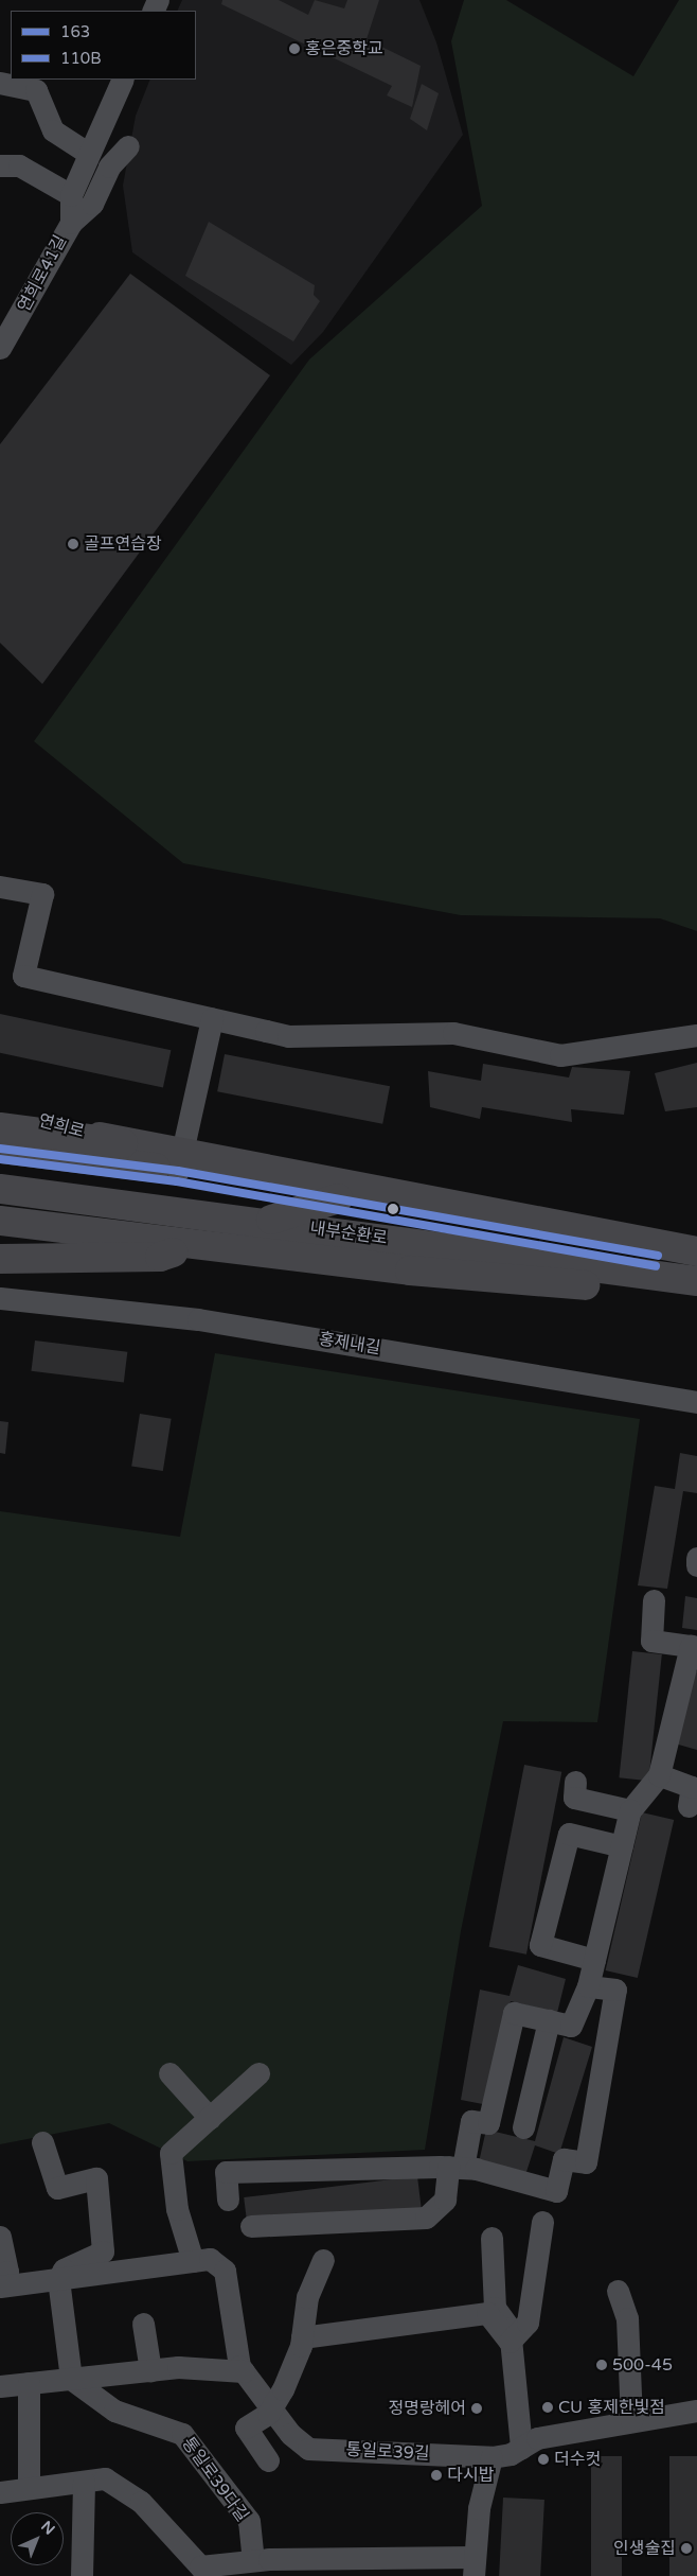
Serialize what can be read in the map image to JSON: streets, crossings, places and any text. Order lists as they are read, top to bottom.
{
  "streets": {
    "main road": ["연희로", "내부순환로"],
    "street": [
      "연희로41길",
      "홍제내길",
      "통일로39길",
      "통일로39다길"
    ]
  },
  "places": [
    "홍은중학교",
    "골프연습장",
    "500-45",
    "CU 홍제한빛점",
    "정명랑헤어",
    "더수컷",
    "다시밥",
    "인생술집"
  ],
  "lines": ["transit line 163", "transit line 110B"],
  "legend": ["163", "110B"],
  "north": "top right"
}
